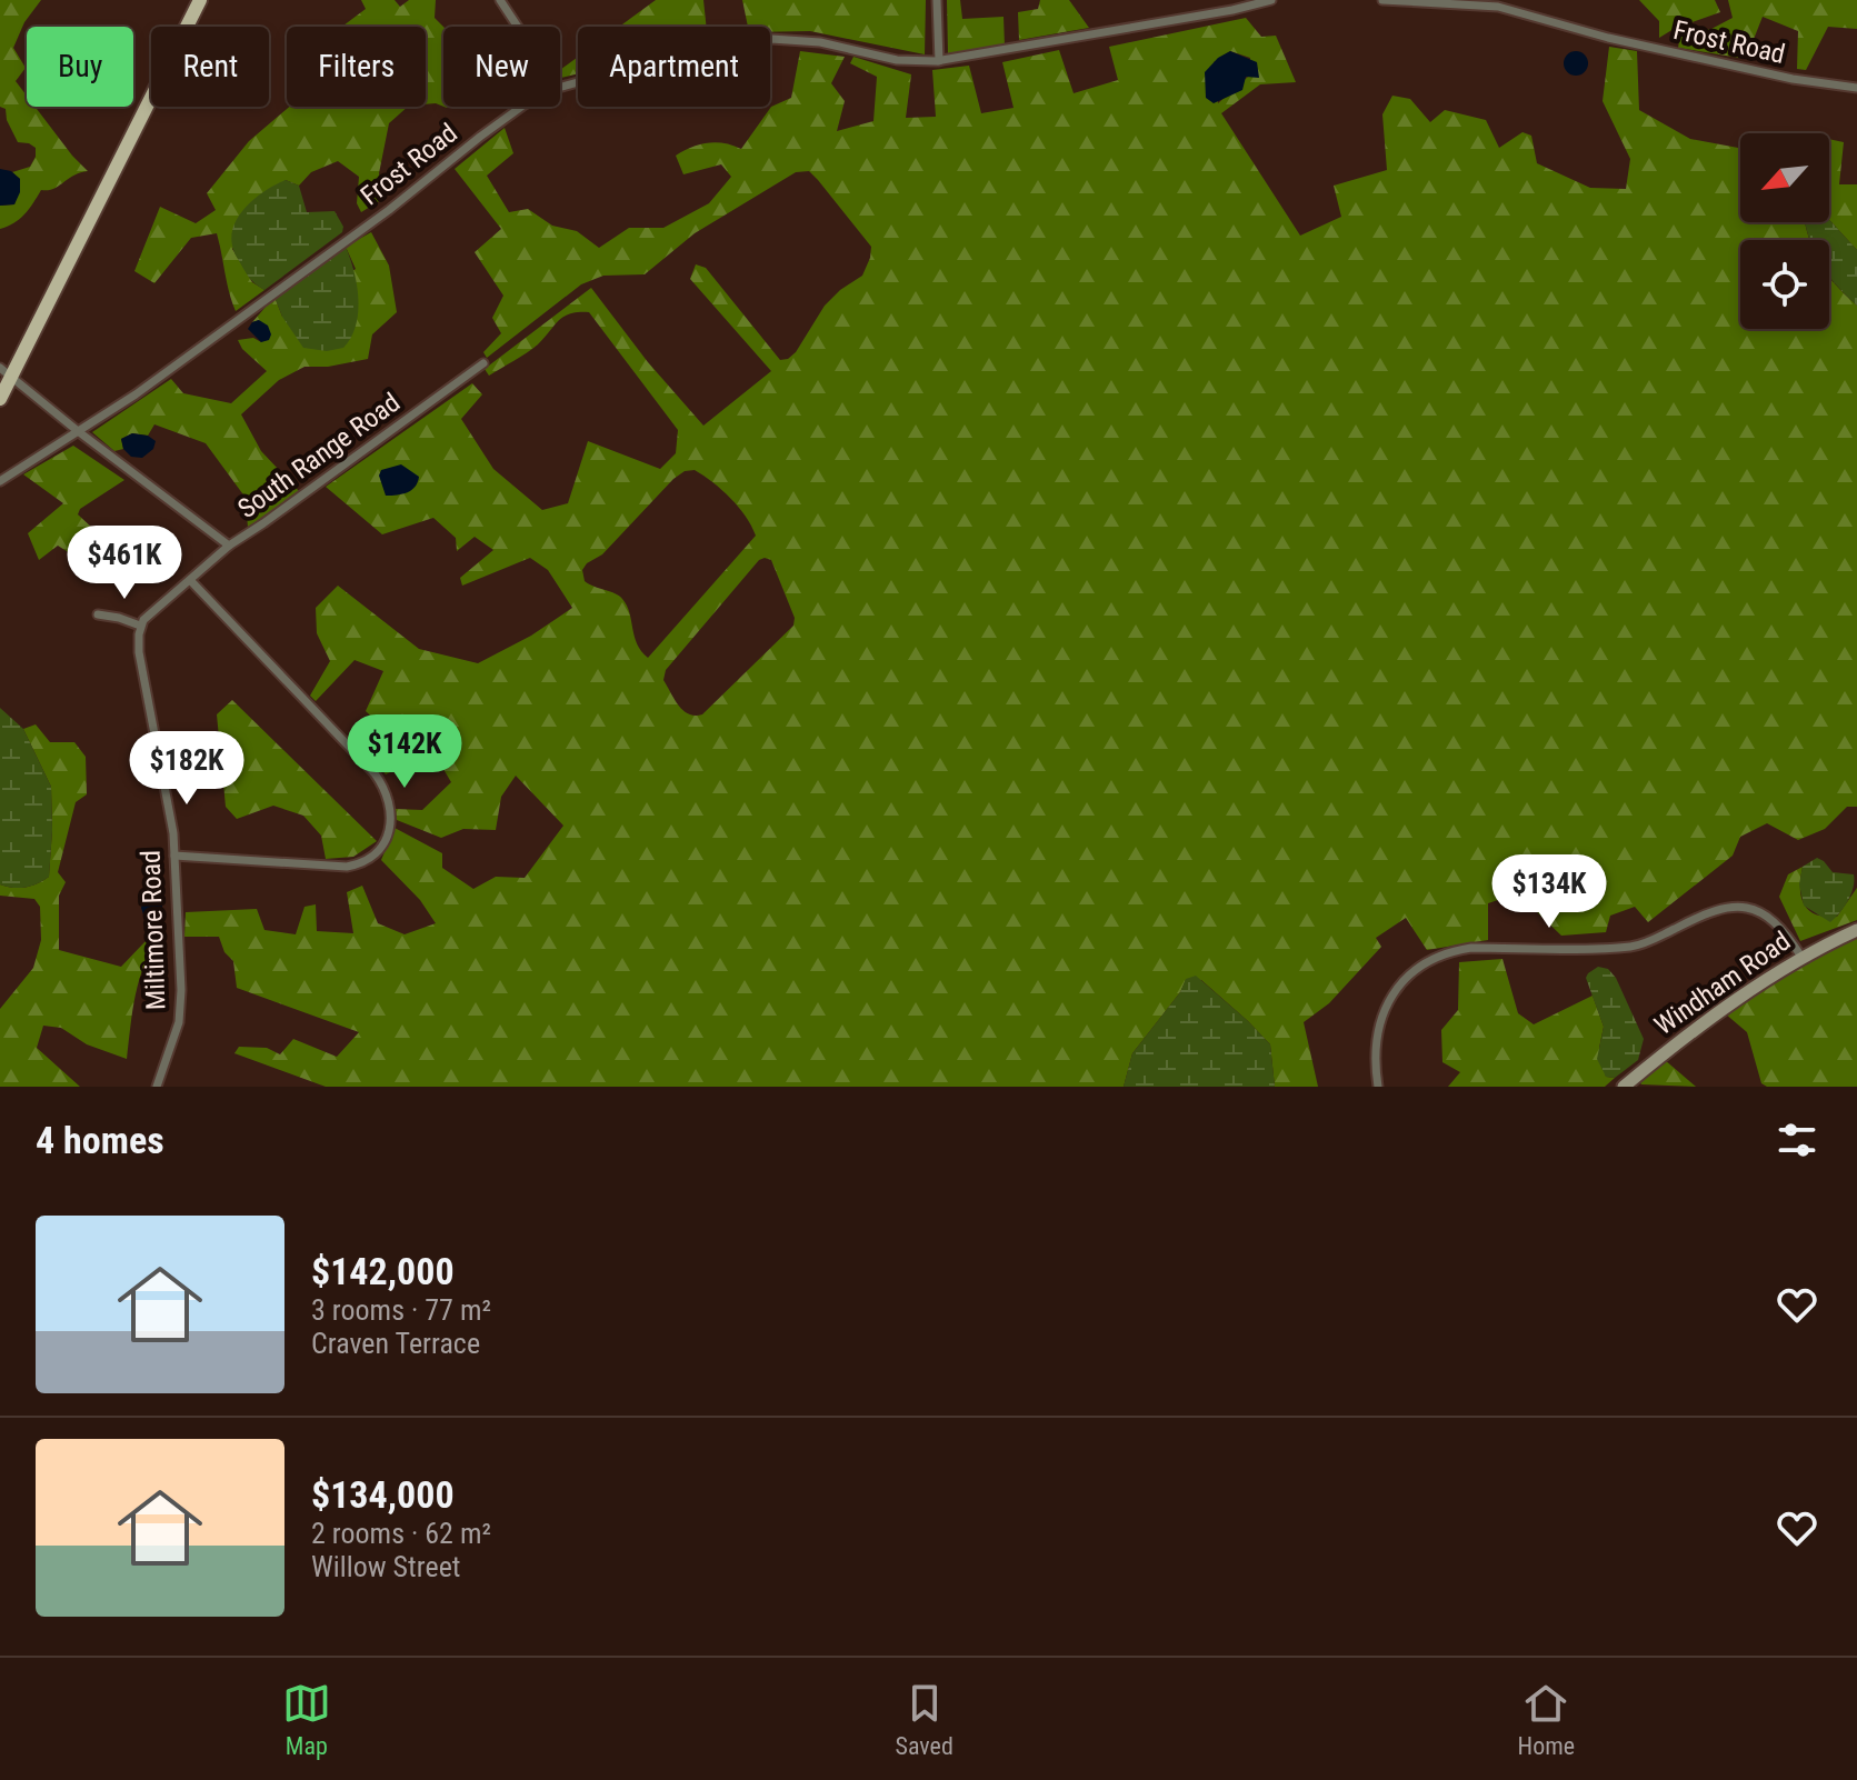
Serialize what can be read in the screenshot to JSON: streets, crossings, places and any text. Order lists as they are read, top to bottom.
{
  "streets": {
    "street": [
      "Frost Road",
      "South Range Road",
      "Miltimore Road",
      "Windham Road"
    ]
  },
  "crossings": [
    ["Frost Road", "South Range Road"]
  ],
  "north": "bottom left",
  "page": {
    "chip": [
      "Buy",
      "Rent",
      "Filters",
      "New",
      "Apartment"
    ],
    "price": [
      "$461K",
      "$142K",
      "$182K",
      "$134K"
    ],
    "heading": "4 homes",
    "list": [
      {
        "name": "$142,000",
        "note": "3 rooms · 77 m² · Craven Terrace"
      },
      {
        "name": "$134,000",
        "note": "2 rooms · 62 m² · Willow Street"
      }
    ],
    "tabs": ["Map", "Saved", "Home"]
  }
}
